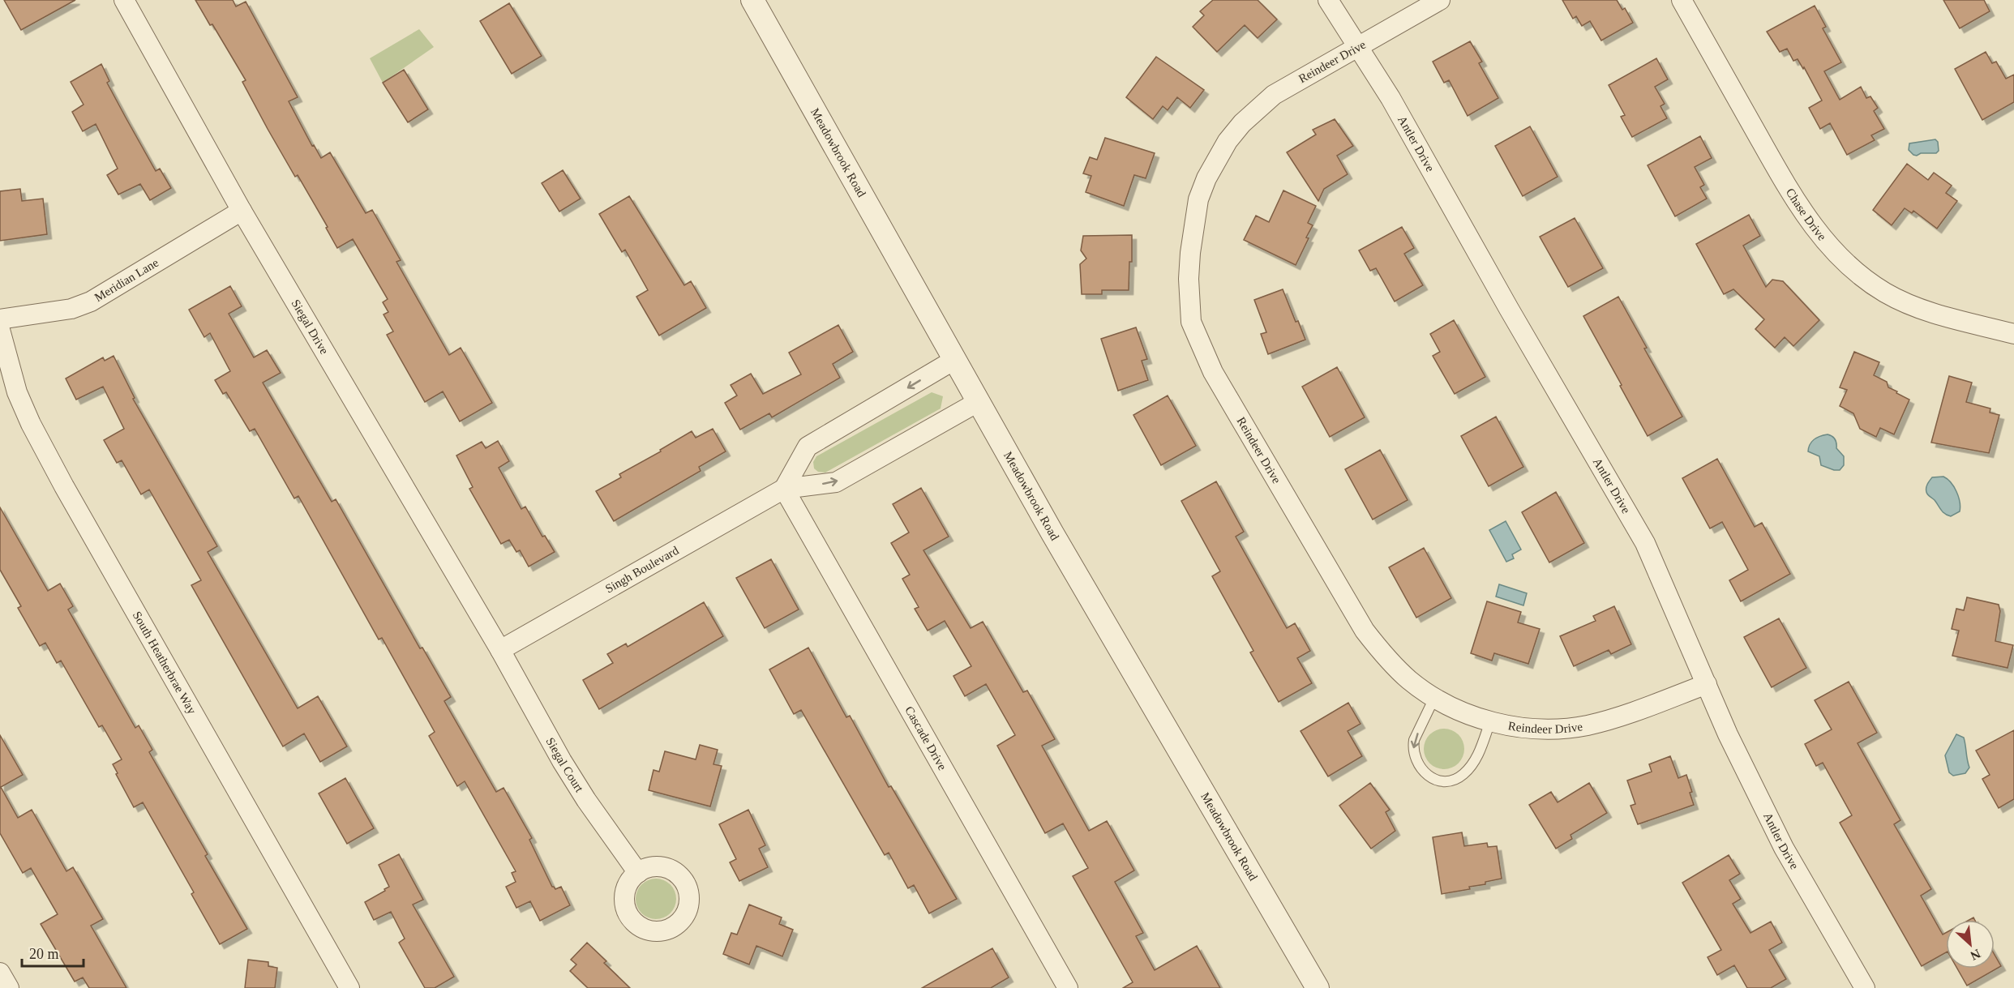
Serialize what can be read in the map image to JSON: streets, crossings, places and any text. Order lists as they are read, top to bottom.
{
  "streets": {
    "street": [
      "Reindeer Drive",
      "Antler Drive",
      "Meadowbrook Road",
      "Chase Drive",
      "Meridian Lane",
      "Siegal Drive",
      "Singh Boulevard",
      "South Heatherbrae Way",
      "Cascade Drive",
      "Siegal Court"
    ]
  },
  "crossings": [
    ["Reindeer Drive", "Antler Drive"],
    ["Meadowbrook Road", "Singh Boulevard"],
    ["Meridian Lane", "Siegal Drive"],
    ["Siegal Drive", "Singh Boulevard"],
    ["Siegal Drive", "Siegal Court"],
    ["Singh Boulevard", "Cascade Drive"],
    ["Singh Boulevard", "Siegal Court"]
  ],
  "scale_bar": "20 m",
  "north": "bottom right"
}
